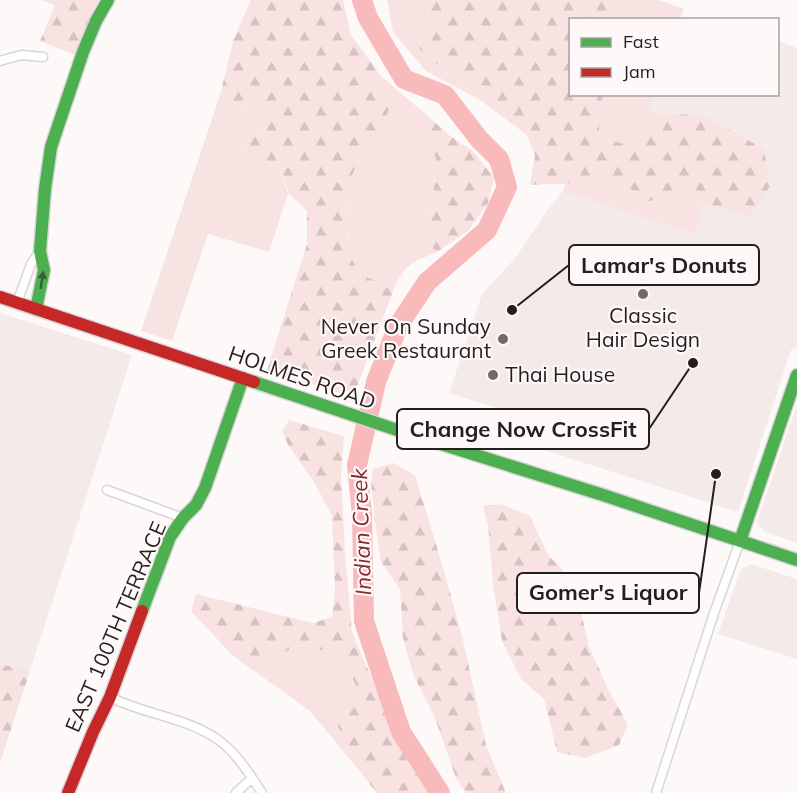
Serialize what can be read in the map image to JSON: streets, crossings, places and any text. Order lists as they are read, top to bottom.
{
  "streets": {
    "street": ["HOLMES ROAD", "EAST 100TH TERRACE"]
  },
  "crossings": [
    ["HOLMES ROAD", "EAST 100TH TERRACE"]
  ],
  "water": ["Indian Creek"],
  "places": [
    "Classic Hair Design",
    "Lamar's Donuts",
    "Never On Sunday Greek Restaurant",
    "Change Now CrossFit",
    "Thai House",
    "Gomer's Liquor"
  ],
  "legend": ["Fast", "Jam"]
}
